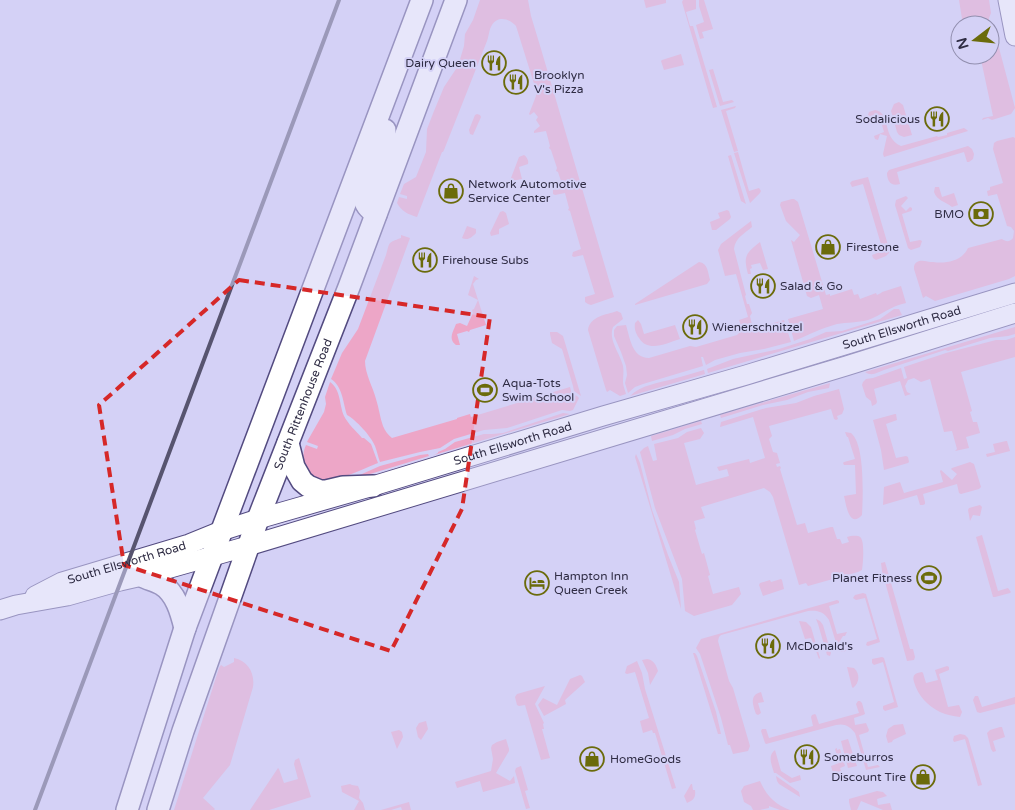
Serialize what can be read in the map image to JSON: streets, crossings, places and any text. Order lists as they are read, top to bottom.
{
  "streets": {
    "main road": ["South Rittenhouse Road"],
    "street": ["South Ellsworth Road"]
  },
  "crossings": [
    ["South Ellsworth Road", "South Rittenhouse Road"]
  ],
  "places": {
    "restaurant": [
      "Dairy Queen",
      "Brooklyn V's Pizza",
      "Sodalicious",
      "Firehouse Subs",
      "Salad & Go",
      "Wienerschnitzel",
      "McDonald's",
      "Someburros"
    ],
    "shop": [
      "Network Automotive Service Center",
      "Firestone",
      "HomeGoods",
      "Discount Tire"
    ],
    "bank": ["BMO"],
    "sports": ["Aqua-Tots Swim School", "Planet Fitness"],
    "hotel": ["Hampton Inn Queen Creek"]
  },
  "north": "left"
}
